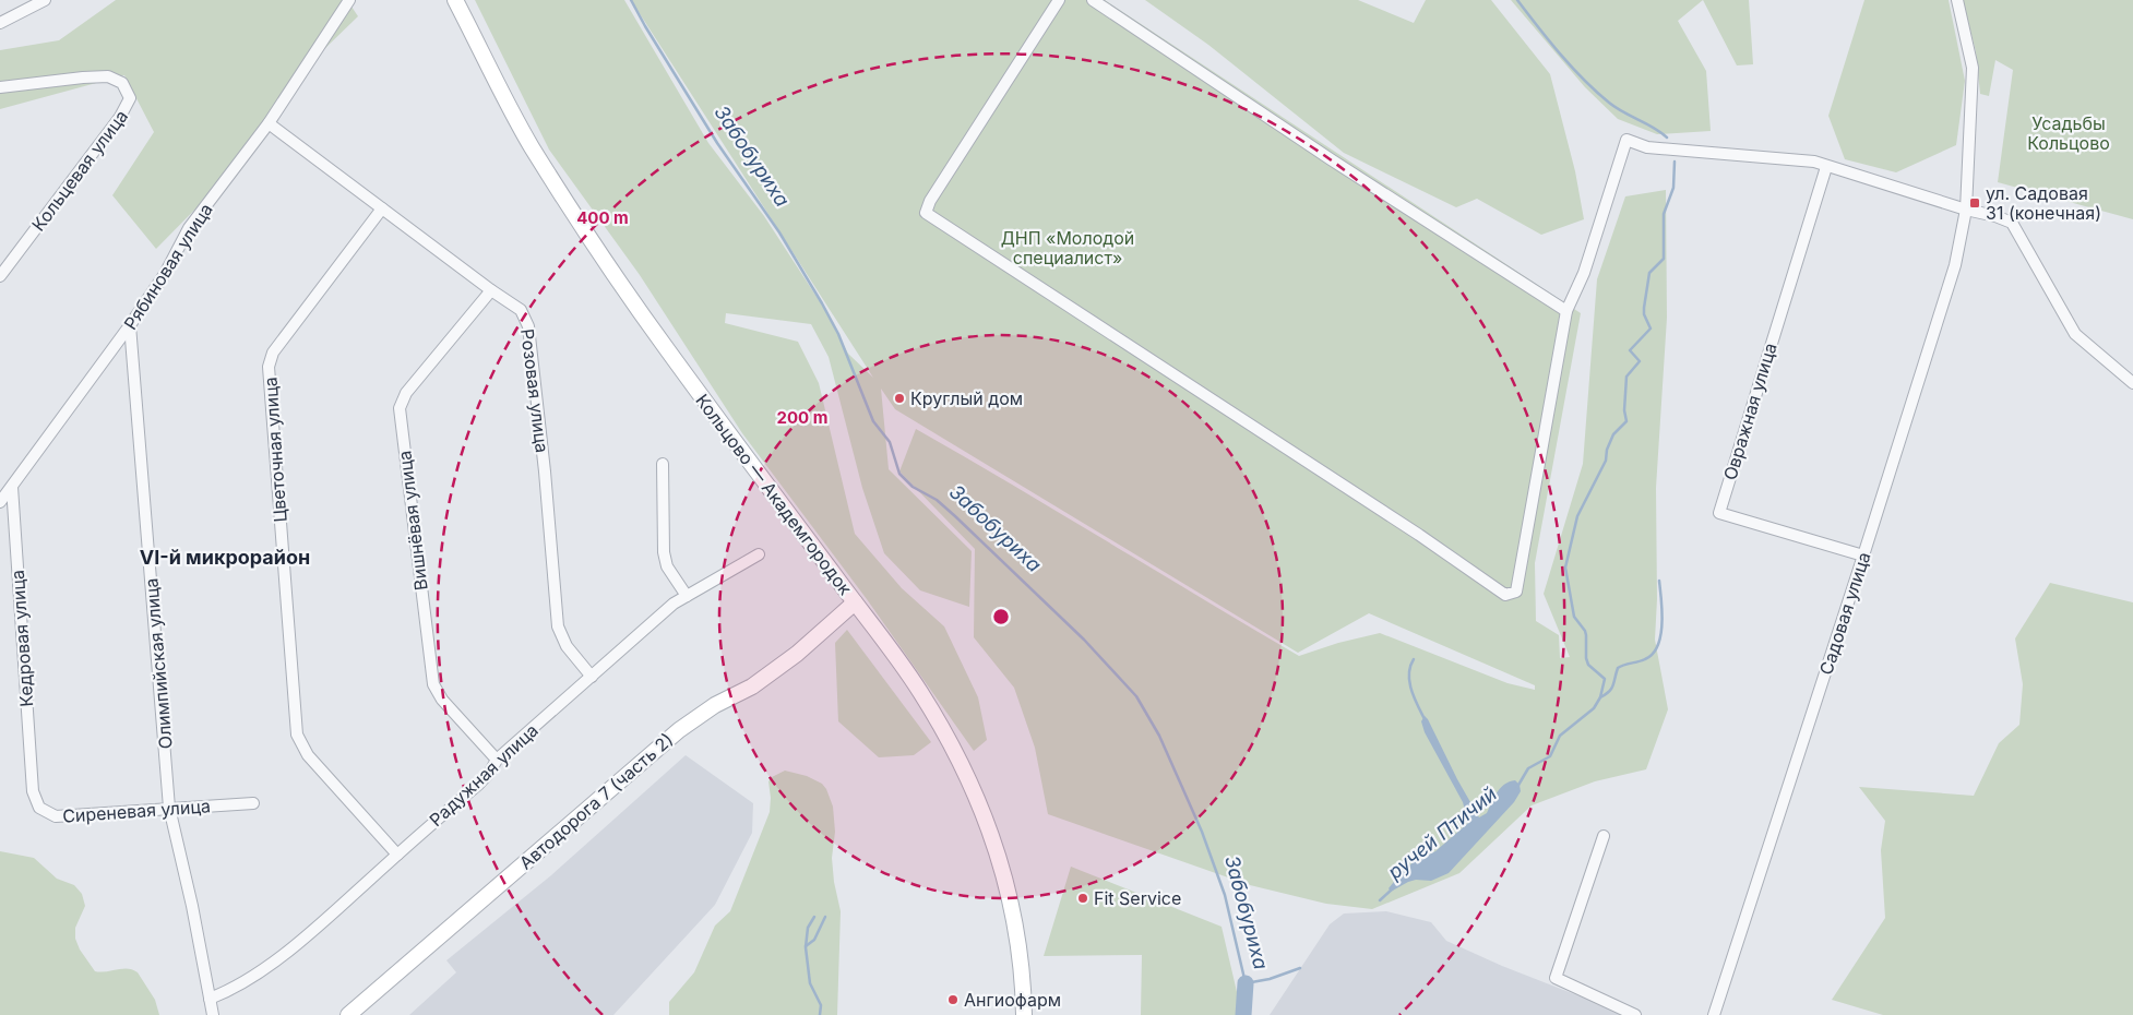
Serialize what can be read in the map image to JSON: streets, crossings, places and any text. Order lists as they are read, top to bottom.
{
  "streets": {
    "main road": ["Кольцово — Академгородок", "Автодорога 7 (часть 2)"],
    "street": [
      "Кольцевая улица",
      "Рябиновая улица",
      "Розовая улица",
      "Овражная улица",
      "Цветочная улица",
      "Вишнёвая улица",
      "Садовая улица",
      "Кедровая улица",
      "Олимпийская улица",
      "Радужная улица",
      "Сиреневая улица"
    ]
  },
  "crossings": [
    ["Рябиновая улица", "Розовая улица"],
    ["Рябиновая улица", "Кедровая улица"],
    ["Рябиновая улица", "Олимпийская улица"],
    ["Розовая улица", "Цветочная улица"],
    ["Розовая улица", "Вишнёвая улица"],
    ["Розовая улица", "Радужная улица"],
    ["Овражная улица", "Садовая улица"],
    ["Цветочная улица", "Радужная улица"],
    ["Кольцово — Академгородок", "Автодорога 7 (часть 2)"],
    ["Вишнёвая улица", "Радужная улица"],
    ["Кедровая улица", "Сиреневая улица"],
    ["Олимпийская улица", "Радужная улица"],
    ["Олимпийская улица", "Сиреневая улица"]
  ],
  "districts": ["VI-й микрорайон"],
  "water": ["Забобуриха", "ручей Птичий"],
  "parks": ["Усадьбы Кольцово", "ДНП «Молодой специалист»"],
  "places": {
    "transit": ["ул. Садовая 31 (конечная)"],
    "other": ["Круглый дом", "Fit Service", "Ангиофарм"]
  },
  "rings": ["400 m", "200 m"]
}
